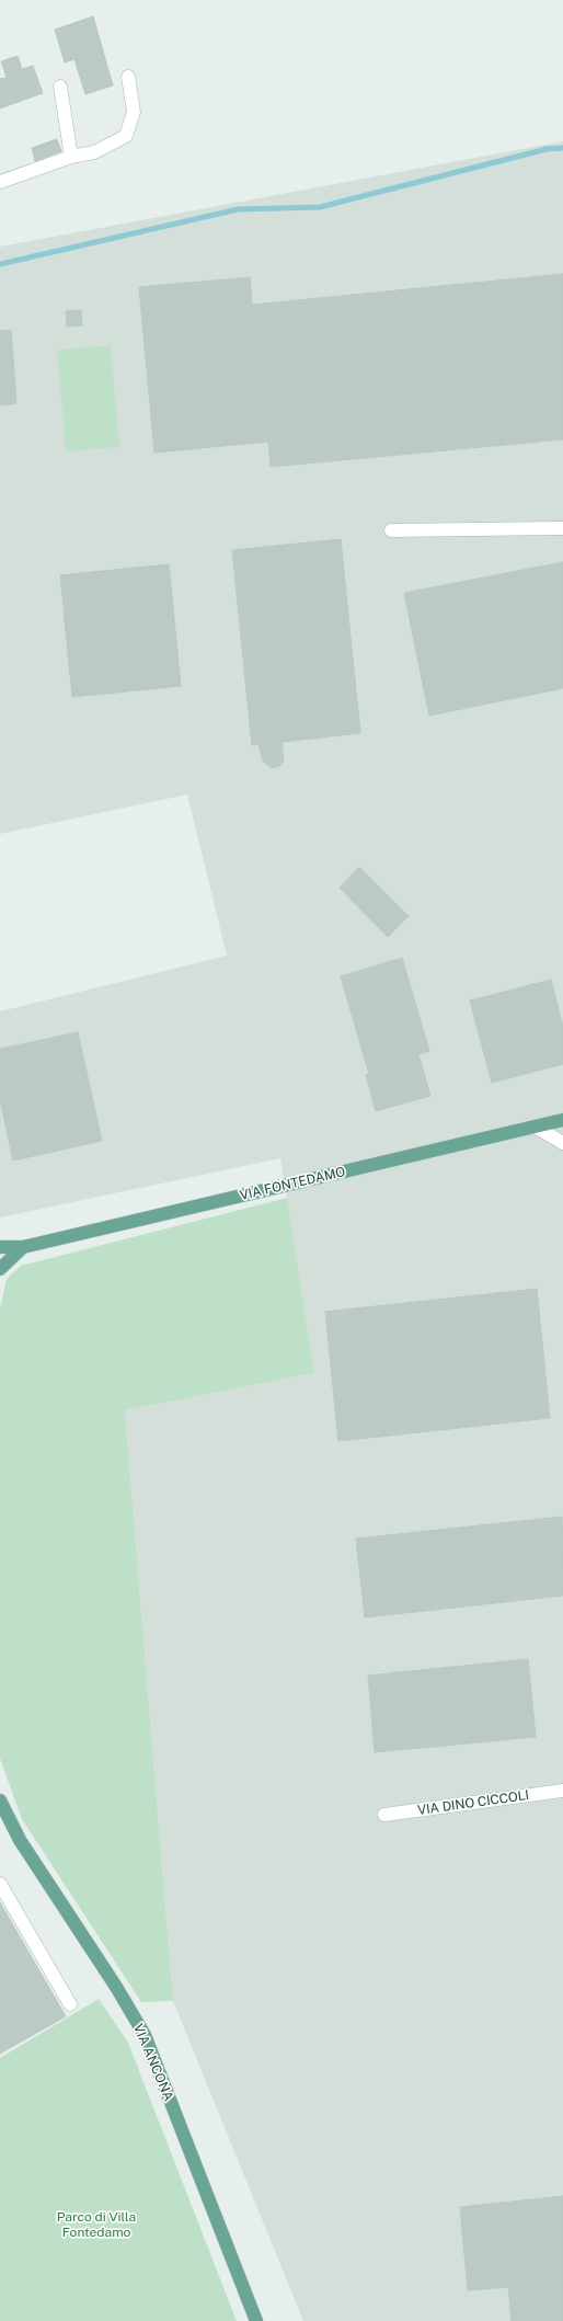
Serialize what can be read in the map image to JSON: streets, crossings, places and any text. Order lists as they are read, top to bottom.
{
  "streets": {
    "main road": ["VIA FONTEDAMO", "VIA ANCONA"],
    "street": ["VIA DINO CICCOLI"]
  },
  "parks": ["Parco di Villa Fontedamo"]
}
